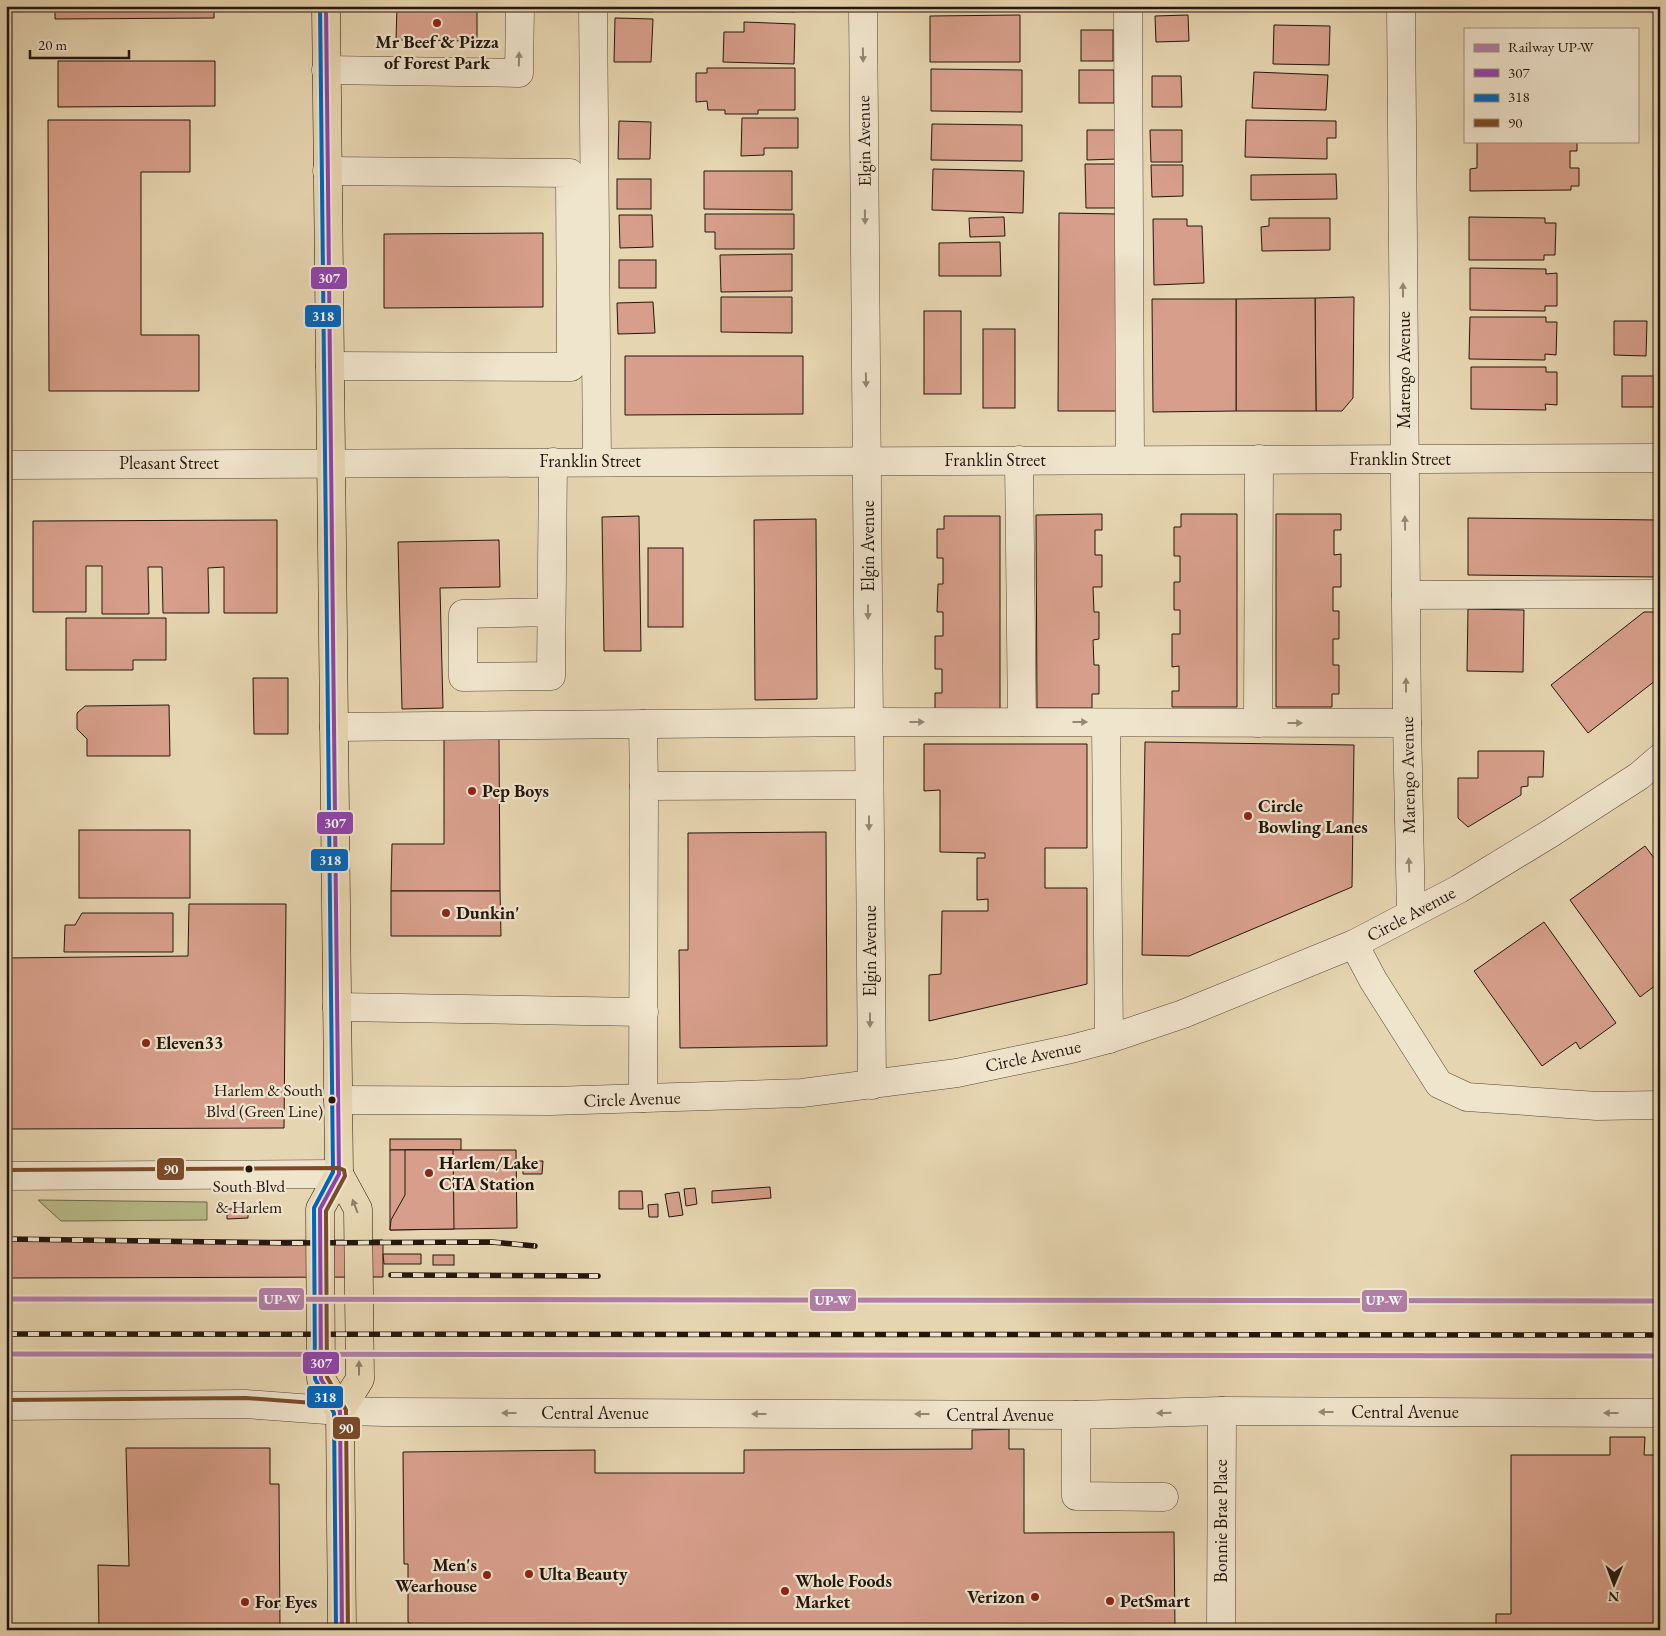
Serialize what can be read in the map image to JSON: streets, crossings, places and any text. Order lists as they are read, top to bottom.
{
  "streets": {
    "street": [
      "Elgin Avenue",
      "Marengo Avenue",
      "Franklin Street",
      "Pleasant Street",
      "Circle Avenue",
      "Central Avenue",
      "Bonnie Brae Place"
    ]
  },
  "crossings": [
    ["Elgin Avenue", "Franklin Street"],
    ["Elgin Avenue", "Circle Avenue"],
    ["Marengo Avenue", "Franklin Street"],
    ["Marengo Avenue", "Circle Avenue"],
    ["Franklin Street", "Pleasant Street"],
    ["Central Avenue", "Bonnie Brae Place"]
  ],
  "one_way": ["Marengo Avenue", "Central Avenue"],
  "places": [
    "Mr Beef & Pizza of Forest Park",
    "Pep Boys",
    "Circle Bowling Lanes",
    "Dunkin'",
    "Eleven33",
    "Harlem & South Blvd (Green Line)",
    "South Blvd & Harlem",
    "Harlem/Lake CTA Station",
    "Ulta Beauty",
    "Men's Wearhouse",
    "Whole Foods Market",
    "Verizon",
    "PetSmart",
    "For Eyes"
  ],
  "lines": [
    "transit line 307",
    "transit line 318",
    "transit line 90",
    "rail line UP-W"
  ],
  "legend": [
    "Railway UP-W",
    "307",
    "318",
    "90"
  ],
  "scale_bar": "20 m",
  "north": "bottom"
}
